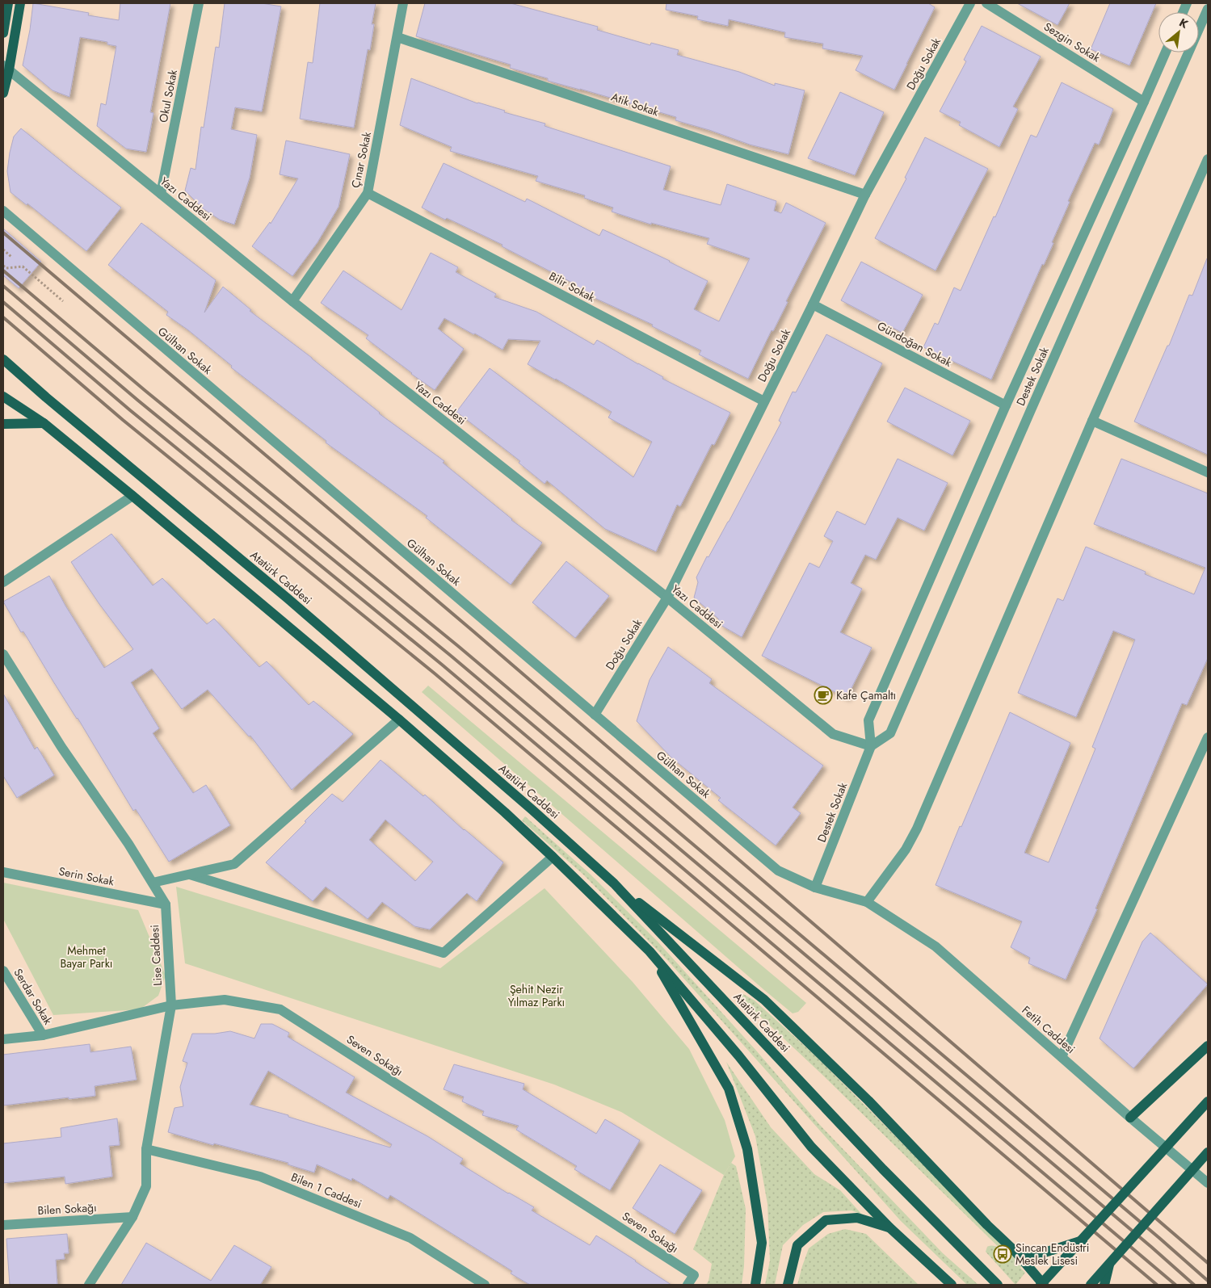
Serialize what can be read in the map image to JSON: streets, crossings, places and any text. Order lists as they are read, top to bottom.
{
  "streets": {
    "main road": ["Atatürk Caddesi"],
    "street": [
      "Sezgin Sokak",
      "Doğu Sokak",
      "Okul Sokak",
      "Atik Sokak",
      "Çınar Sokak",
      "Yazı Caddesi",
      "Bilir Sokak",
      "Gündoğan Sokak",
      "Gülhan Sokak",
      "Destek Sokak",
      "Serin Sokak",
      "Lise Caddesi",
      "Serdar Sokak",
      "Fetih Caddesi",
      "Seven Sokağı",
      "Bilen 1 Caddesi",
      "Bilen Sokağı"
    ]
  },
  "crossings": [
    ["Sezgin Sokak", "Destek Sokak"],
    ["Doğu Sokak", "Atik Sokak"],
    ["Doğu Sokak", "Yazı Caddesi"],
    ["Doğu Sokak", "Bilir Sokak"],
    ["Doğu Sokak", "Gündoğan Sokak"],
    ["Doğu Sokak", "Gülhan Sokak"],
    ["Okul Sokak", "Yazı Caddesi"],
    ["Atik Sokak", "Çınar Sokak"],
    ["Çınar Sokak", "Yazı Caddesi"],
    ["Çınar Sokak", "Bilir Sokak"],
    ["Yazı Caddesi", "Destek Sokak"],
    ["Gündoğan Sokak", "Destek Sokak"],
    ["Gülhan Sokak", "Destek Sokak"],
    ["Gülhan Sokak", "Fetih Caddesi"],
    ["Serin Sokak", "Lise Caddesi"],
    ["Lise Caddesi", "Seven Sokağı"],
    ["Lise Caddesi", "Bilen 1 Caddesi"],
    ["Lise Caddesi", "Bilen Sokağı"],
    ["Serdar Sokak", "Seven Sokağı"]
  ],
  "parks": ["Mehmet Bayar Parkı", "Şehit Nezir Yılmaz Parkı"],
  "places": {
    "cafe": ["Kafe Çamaltı"],
    "bus stop": ["Sincan Endüstri Meslek Lisesi"]
  },
  "north": "top right"
}
